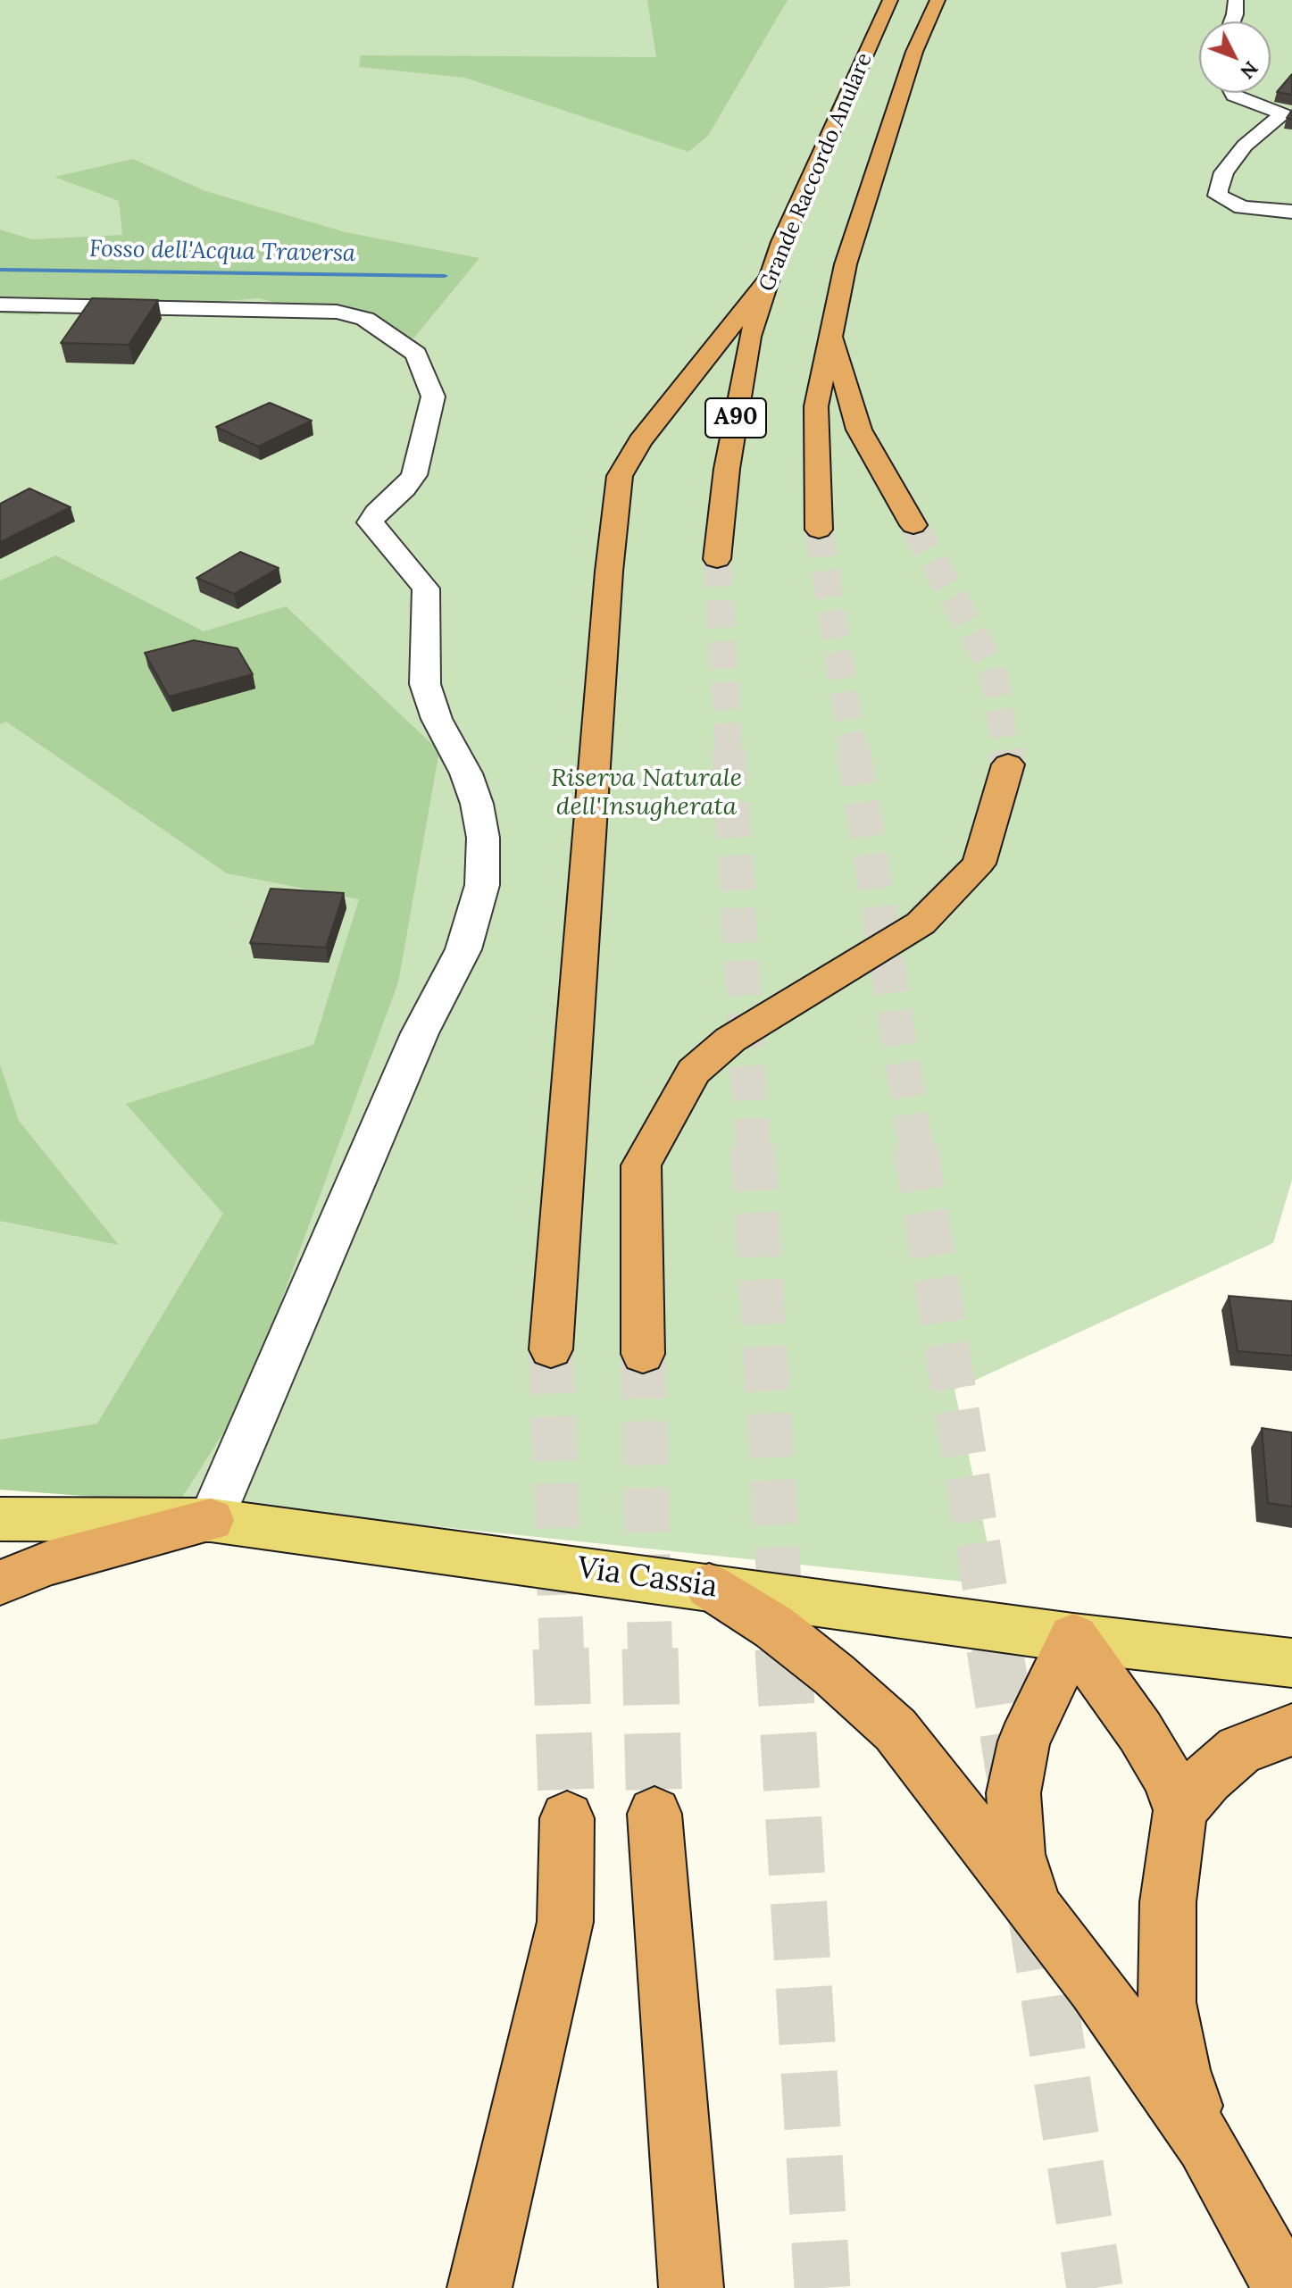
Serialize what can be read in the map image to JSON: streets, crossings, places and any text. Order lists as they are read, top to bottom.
{
  "streets": {
    "highway": ["Grande Raccordo Anulare", "A90"],
    "main road": ["Via Cassia"]
  },
  "water": ["Fosso dell'Acqua Traversa"],
  "parks": ["Riserva Naturale dell'Insugherata"],
  "north": "bottom right"
}
